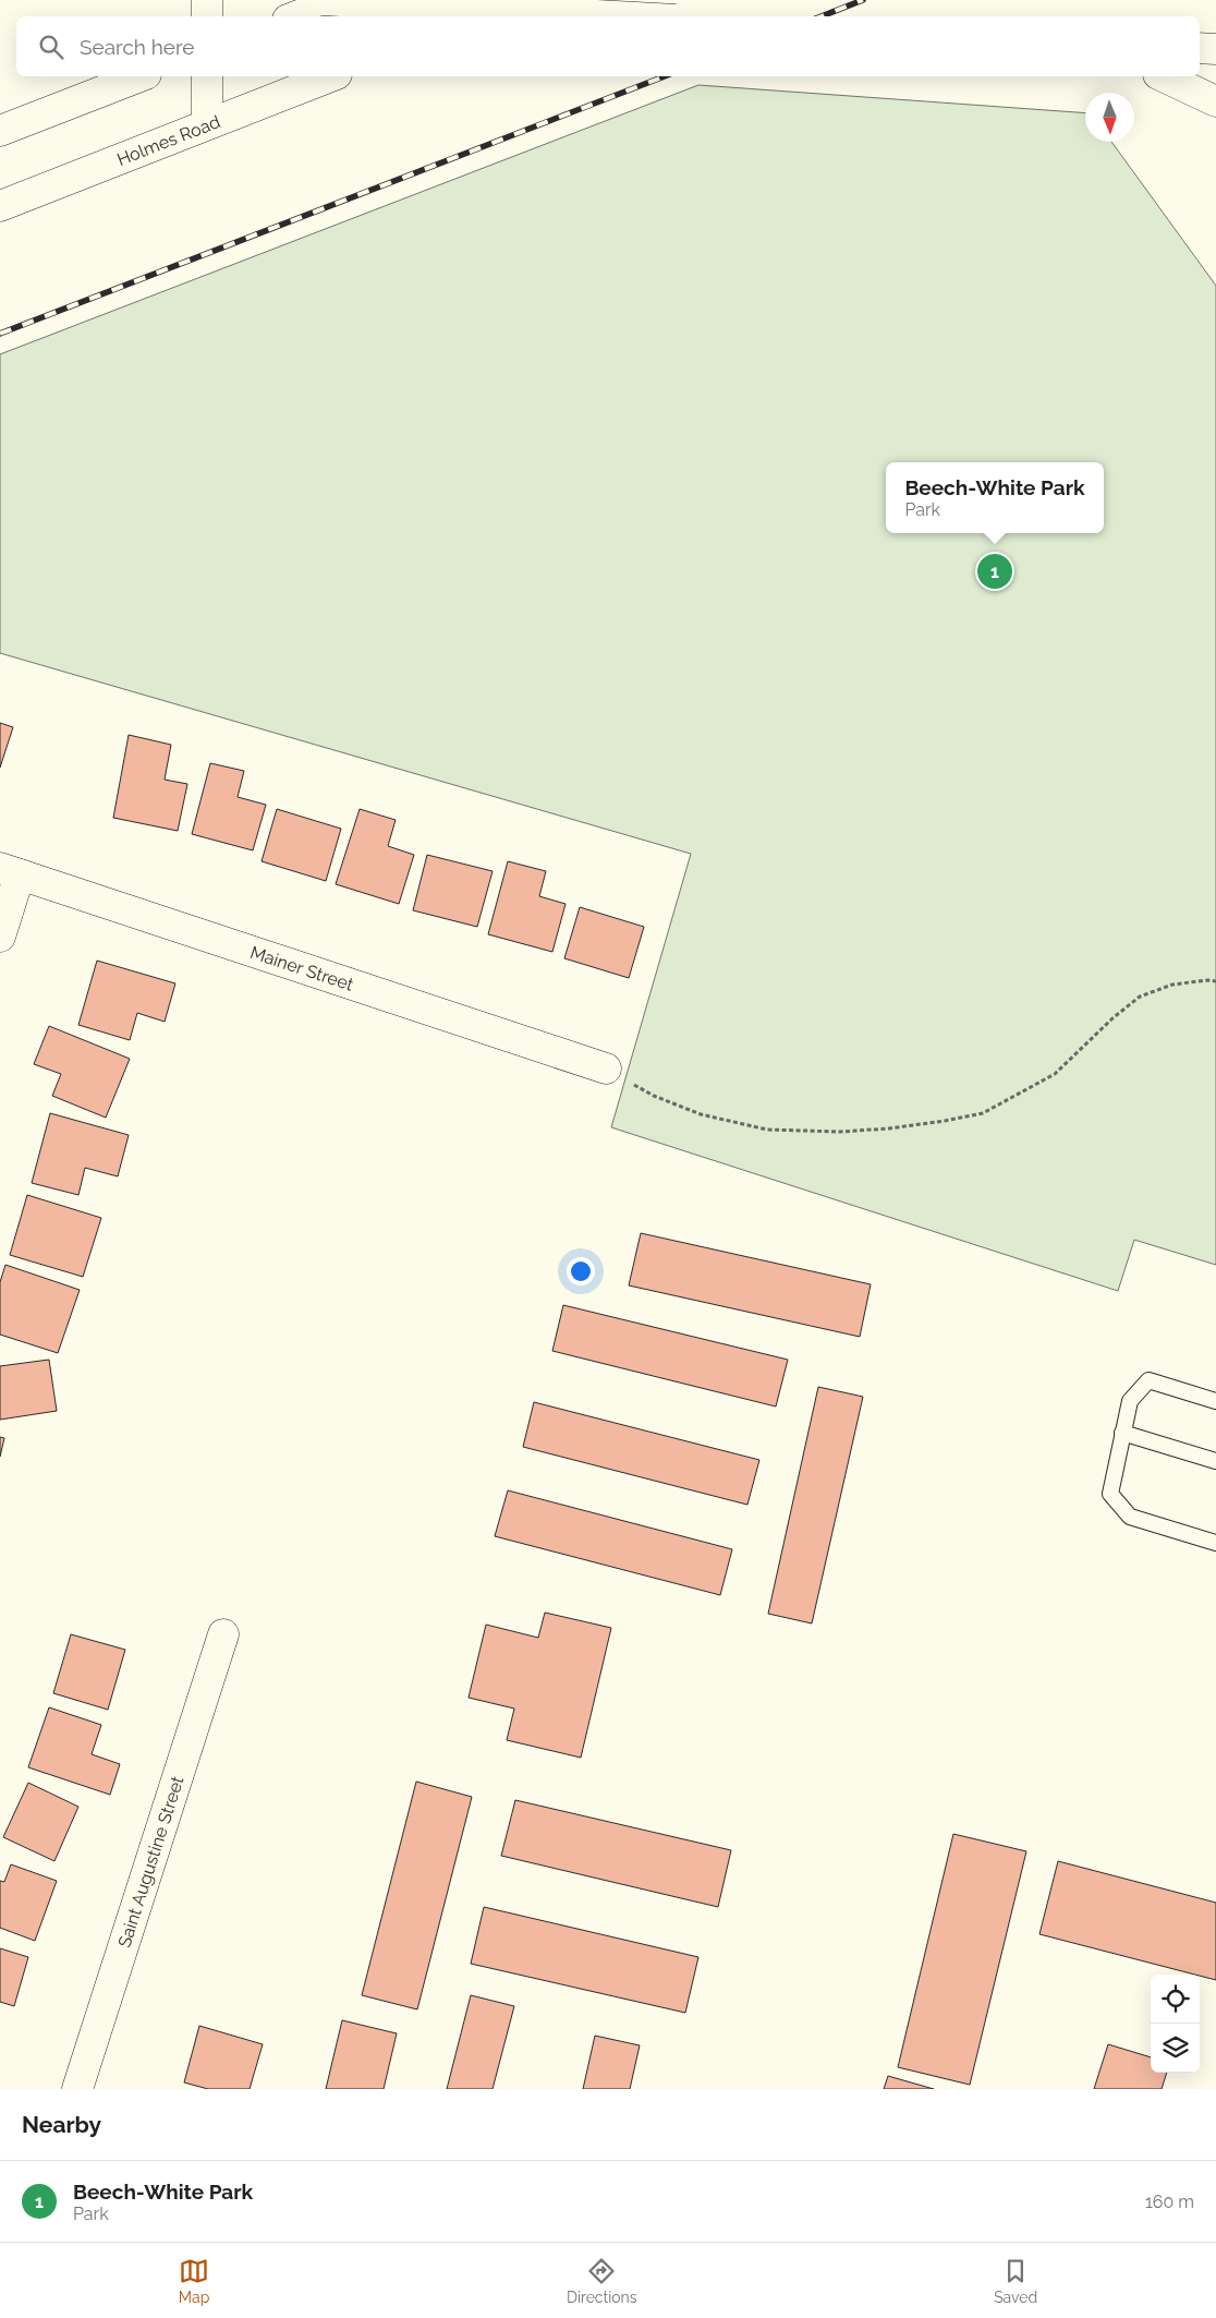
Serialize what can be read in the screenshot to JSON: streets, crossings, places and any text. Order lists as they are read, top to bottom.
{
  "streets": {
    "main road": ["Holmes Road", "Mainer Street", "Saint Augustine Street"]
  },
  "north": "bottom",
  "page": {
    "search": "Search here",
    "popup": ["Beech-White Park", "Park"],
    "pins": "1",
    "heading": "Nearby",
    "list": [
      {
        "mark": "1",
        "name": "Beech-White Park",
        "note": "Park",
        "value": "160 m"
      }
    ],
    "nav": ["Map", "Directions", "Saved"]
  }
}
